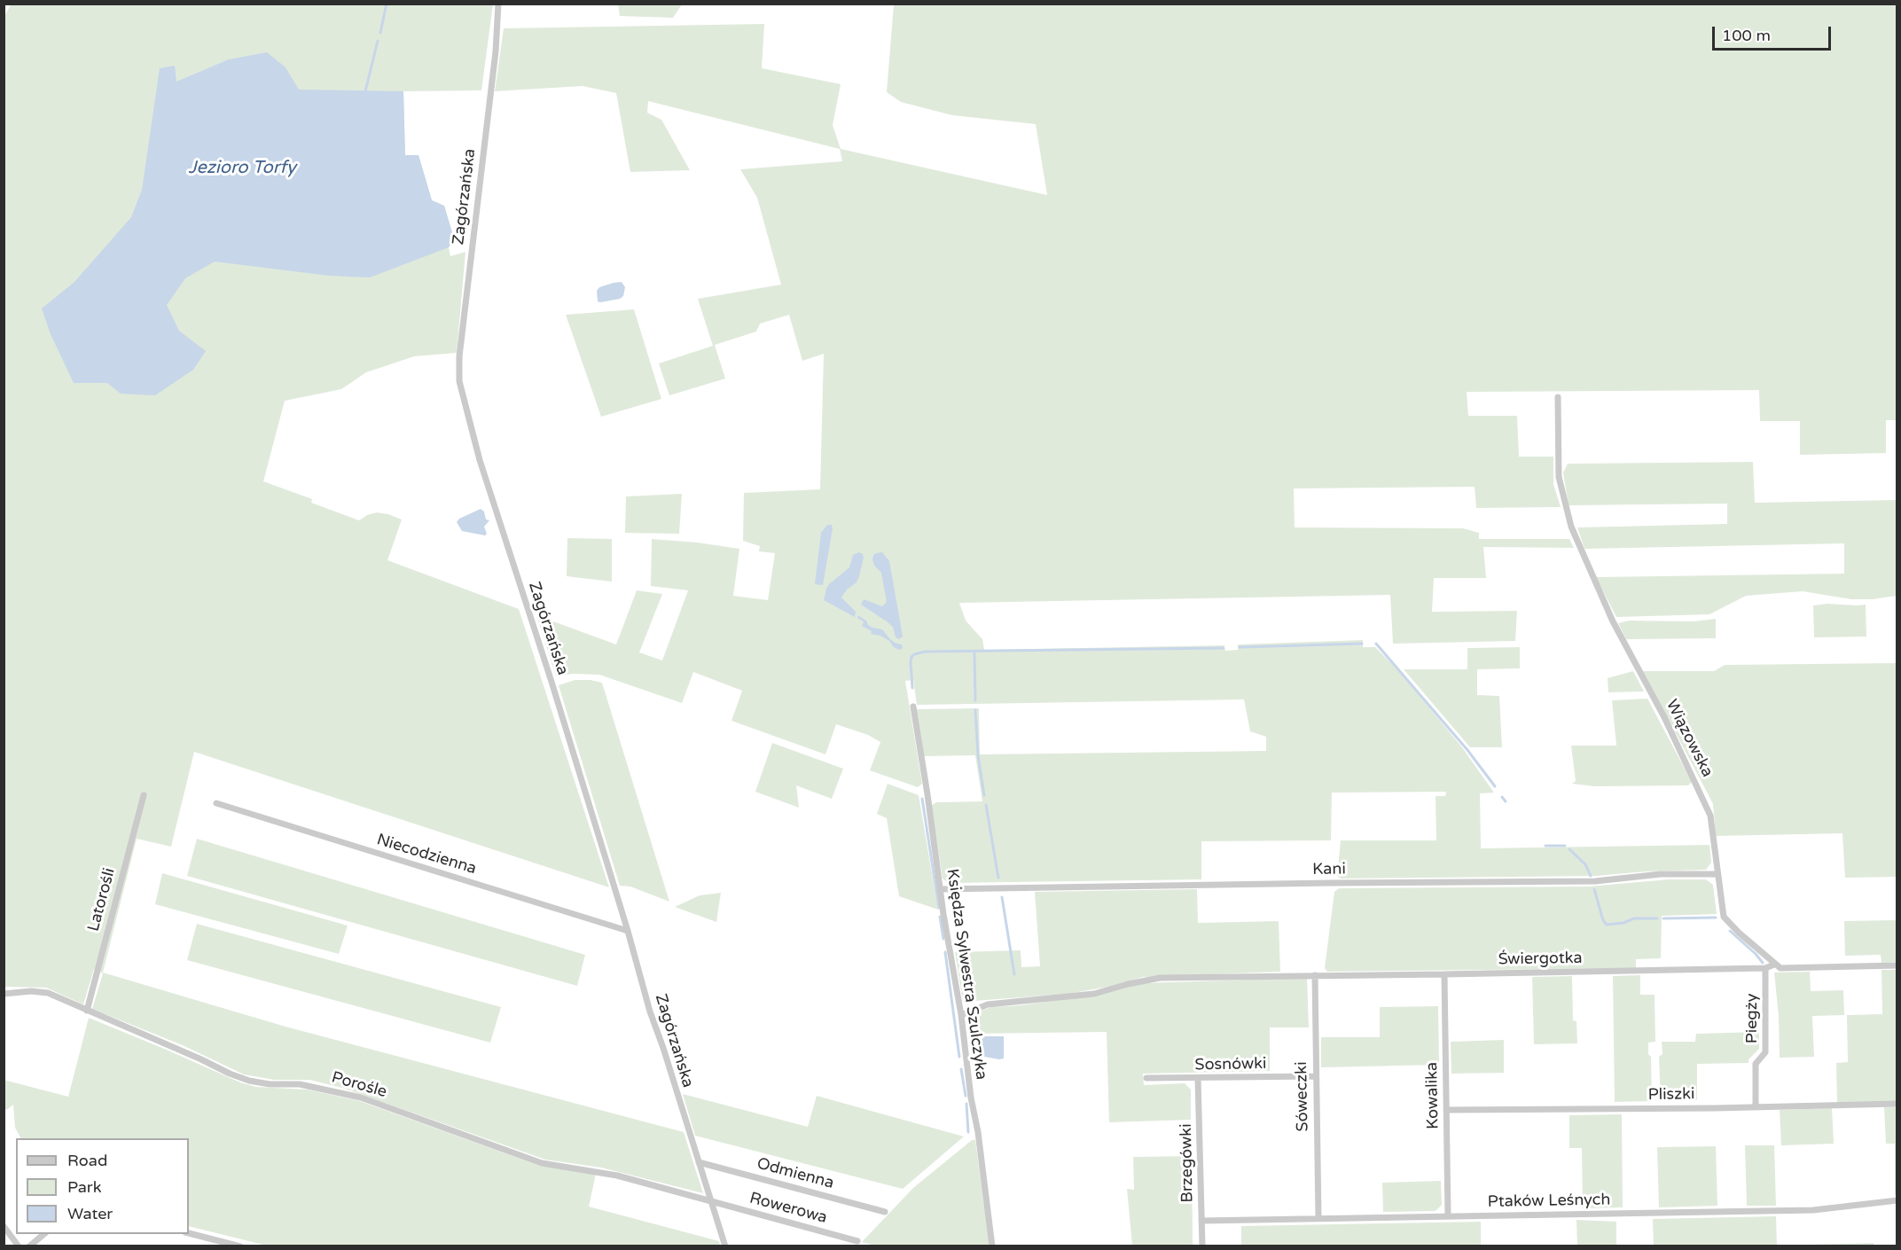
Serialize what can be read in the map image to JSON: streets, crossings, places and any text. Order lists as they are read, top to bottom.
{
  "streets": {
    "street": [
      "Zagórzańska",
      "Wiązowska",
      "Niecodzienna",
      "Kani",
      "Latorośli",
      "Świergotka",
      "Księdza Sylwestra Szulczyka",
      "Piegży",
      "Sosnówki",
      "Porośle",
      "Pliszki",
      "Kowalika",
      "Sóweczki",
      "Brzegówki",
      "Odmienna",
      "Ptaków Leśnych",
      "Rowerowa"
    ]
  },
  "crossings": [
    ["Zagórzańska", "Niecodzienna"],
    ["Zagórzańska", "Porośle"],
    ["Zagórzańska", "Odmienna"],
    ["Zagórzańska", "Rowerowa"],
    ["Wiązowska", "Kani"],
    ["Kani", "Księdza Sylwestra Szulczyka"],
    ["Latorośli", "Porośle"],
    ["Świergotka", "Księdza Sylwestra Szulczyka"],
    ["Świergotka", "Piegży"],
    ["Świergotka", "Kowalika"],
    ["Świergotka", "Sóweczki"],
    ["Piegży", "Pliszki"],
    ["Sosnówki", "Sóweczki"],
    ["Sosnówki", "Brzegówki"],
    ["Porośle", "Rowerowa"],
    ["Pliszki", "Kowalika"],
    ["Kowalika", "Ptaków Leśnych"],
    ["Sóweczki", "Ptaków Leśnych"],
    ["Brzegówki", "Ptaków Leśnych"]
  ],
  "water": ["Jezioro Torfy"],
  "legend": ["Road", "Park", "Water"],
  "scale_bar": "100 m"
}
